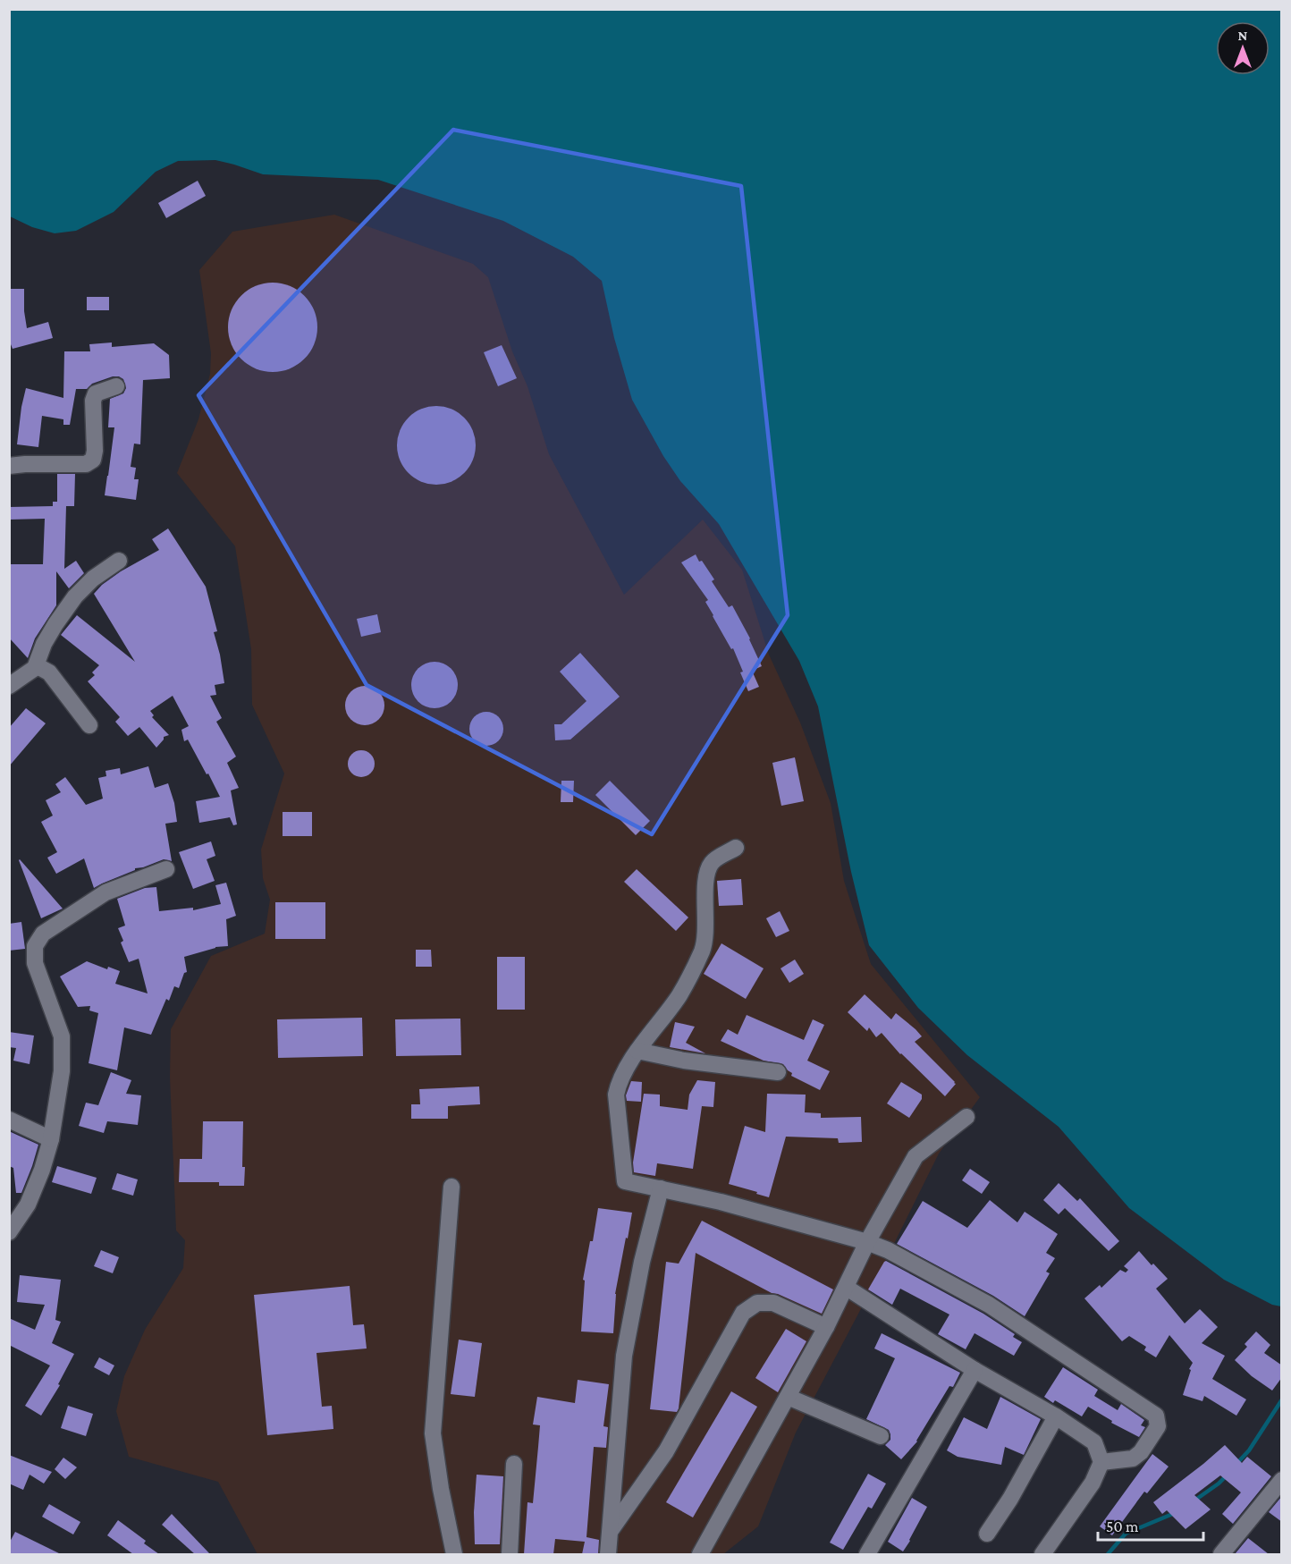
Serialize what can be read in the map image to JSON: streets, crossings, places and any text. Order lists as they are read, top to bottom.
{
  "scale_bar": "50 m",
  "north": "top"
}
